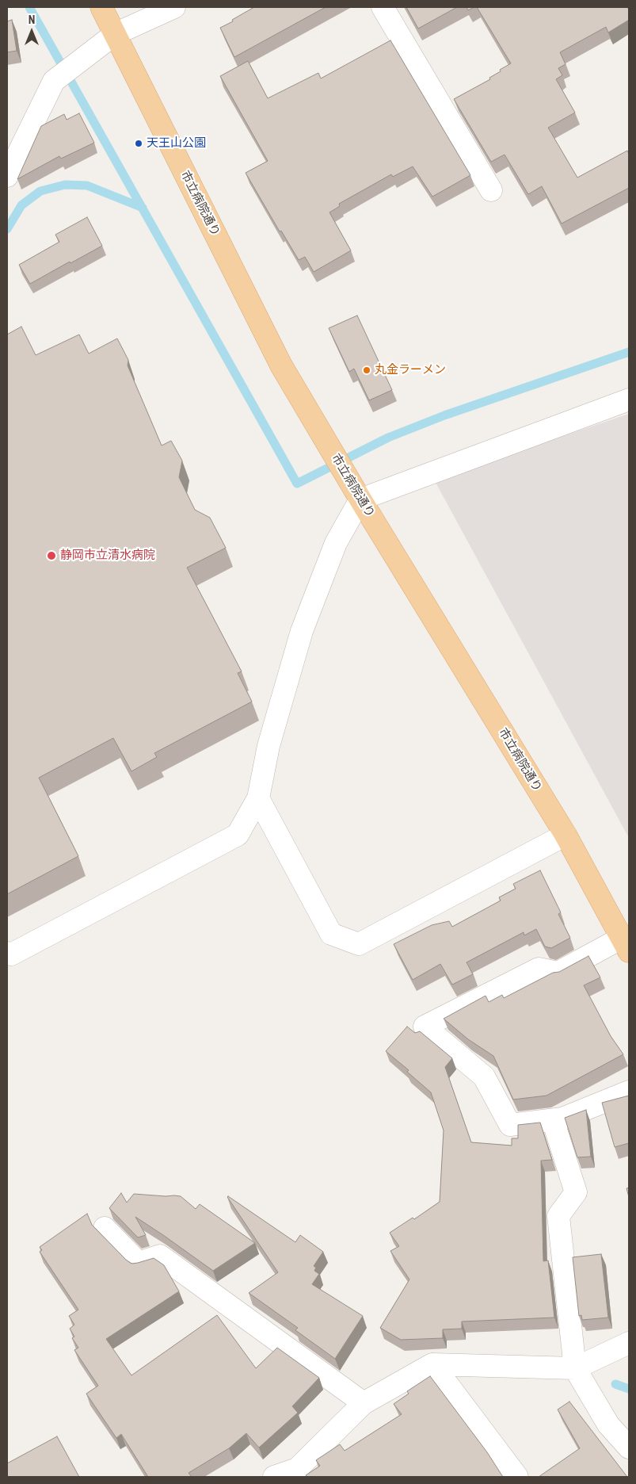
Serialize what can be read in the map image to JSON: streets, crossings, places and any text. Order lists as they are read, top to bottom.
{
  "streets": {
    "main road": ["市立病院通り"]
  },
  "places": ["天王山公園", "丸金ラーメン", "静岡市立清水病院"],
  "north": "top"
}
